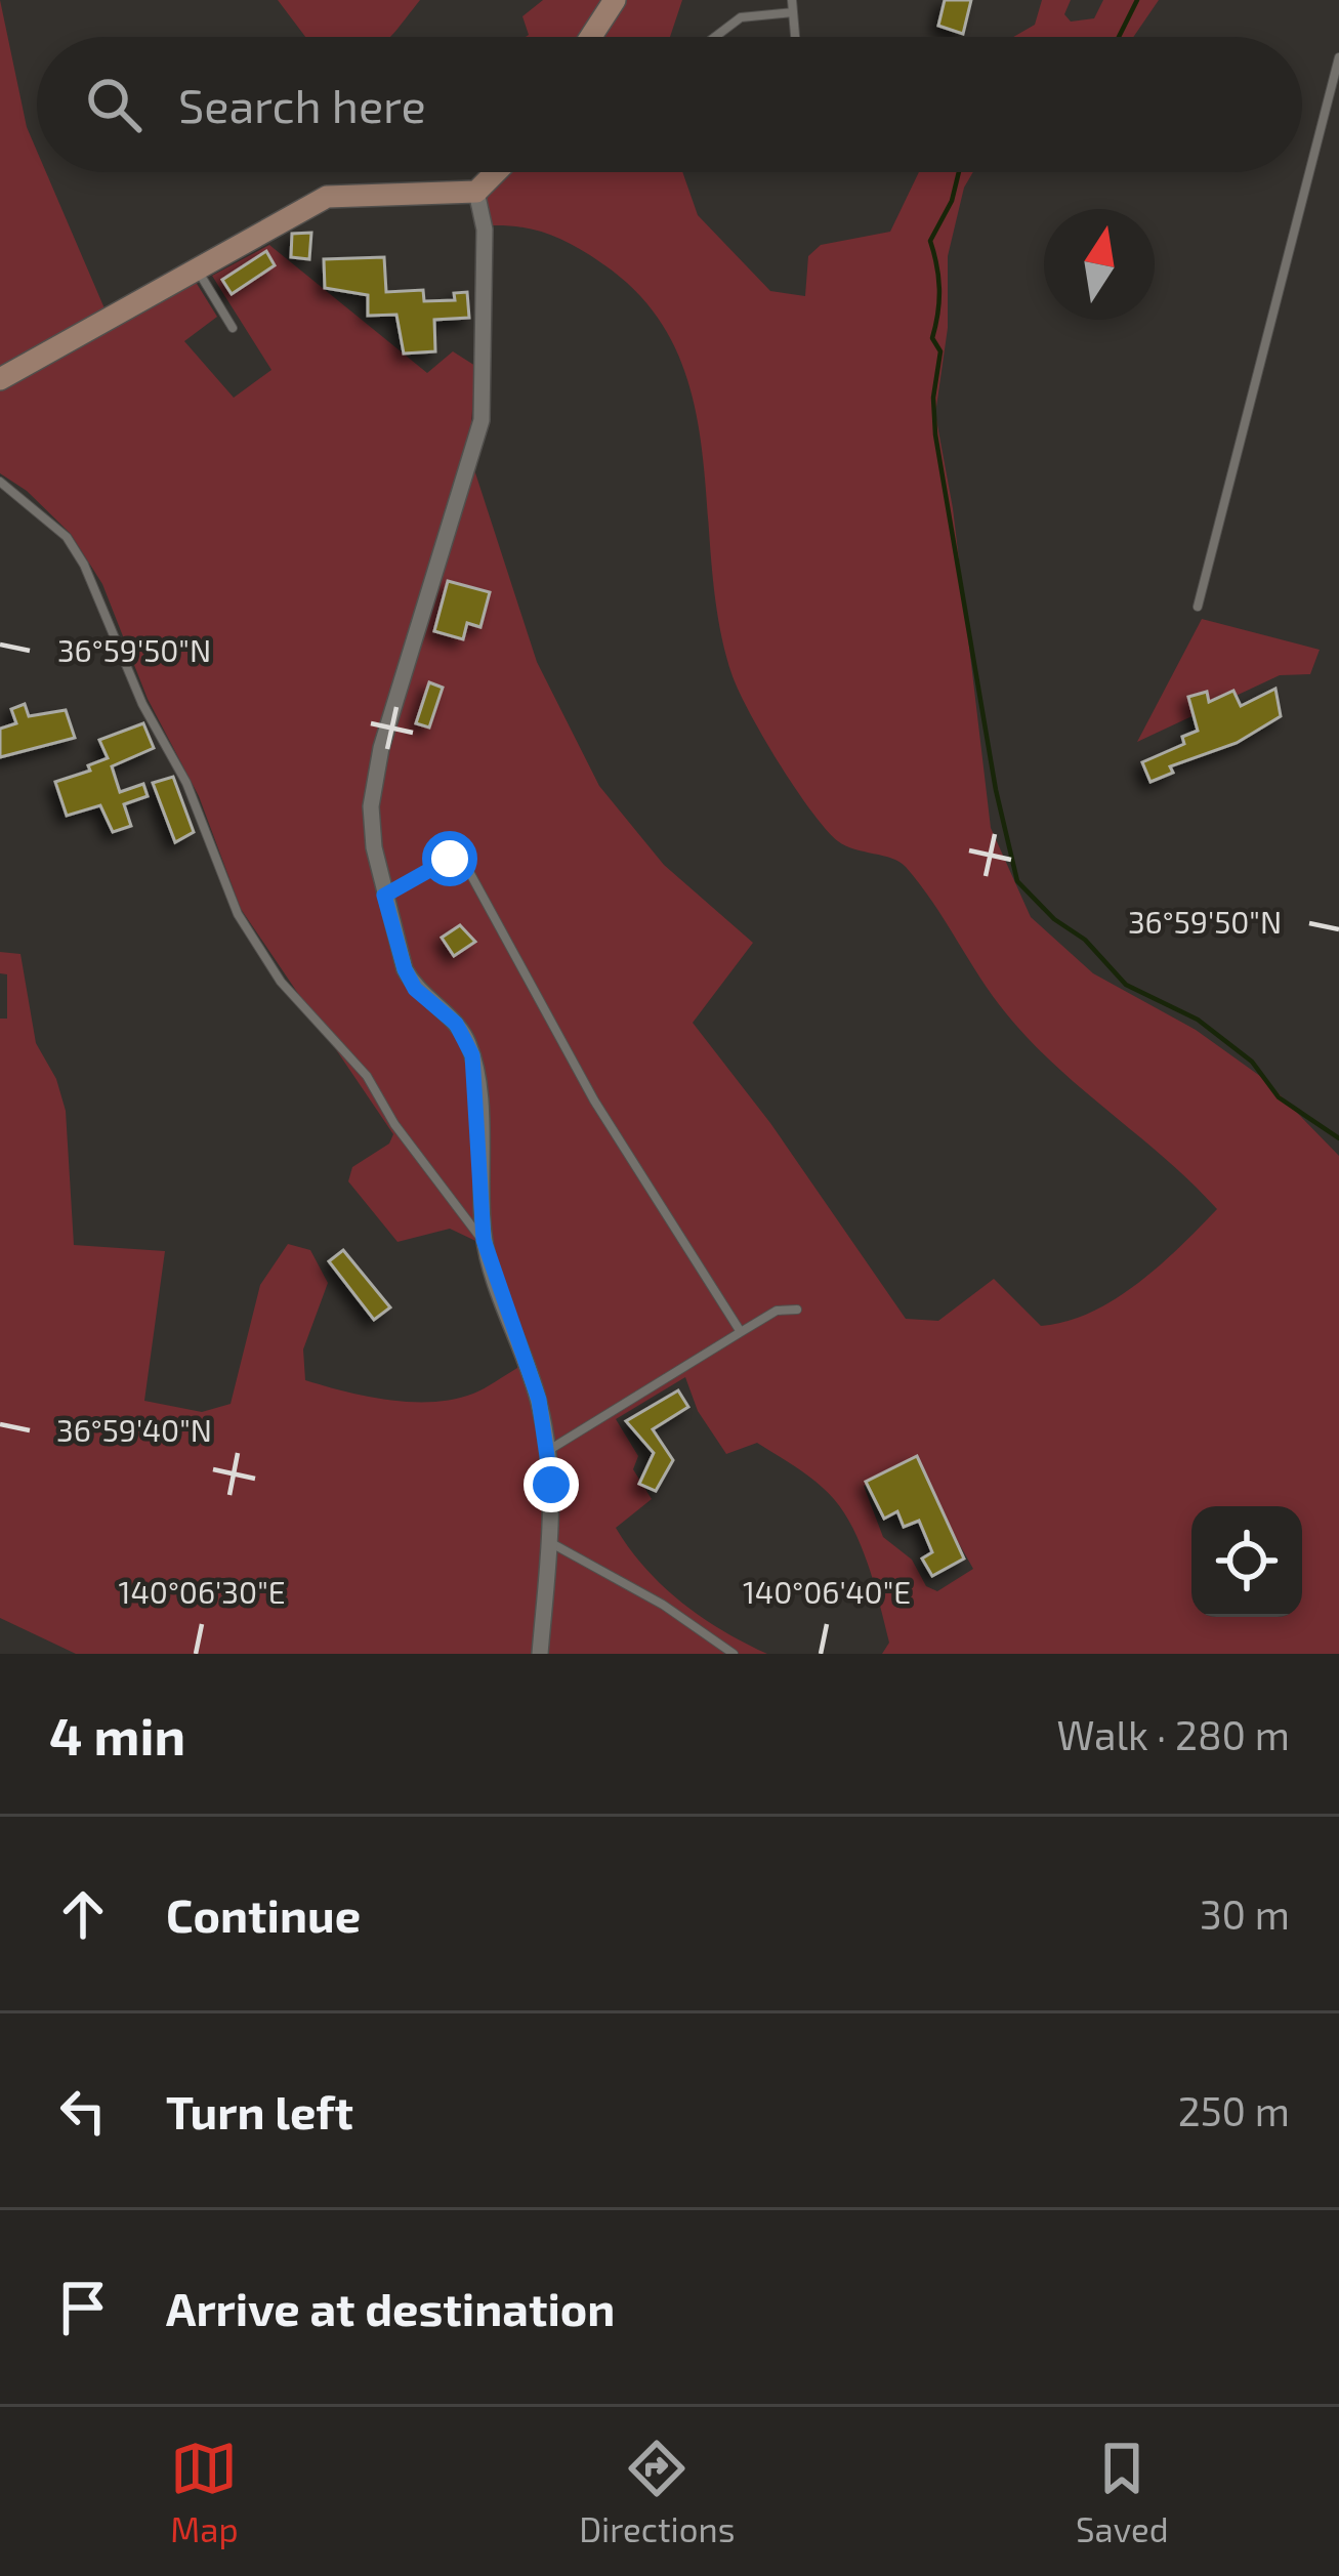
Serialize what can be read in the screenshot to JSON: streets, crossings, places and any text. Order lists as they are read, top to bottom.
{
  "north": "top",
  "page": {
    "search": "Search here",
    "heading": ["4 min", "Walk · 280 m"],
    "list": [
      ["Continue", "30 m"],
      ["Turn left", "250 m"],
      "Arrive at destination"
    ],
    "nav": ["Map", "Directions", "Saved"]
  },
  "coordinates": [
    "36°59'50\"N",
    "36°59'40\"N",
    "140°06'30\"E",
    "140°06'40\"E"
  ]
}
